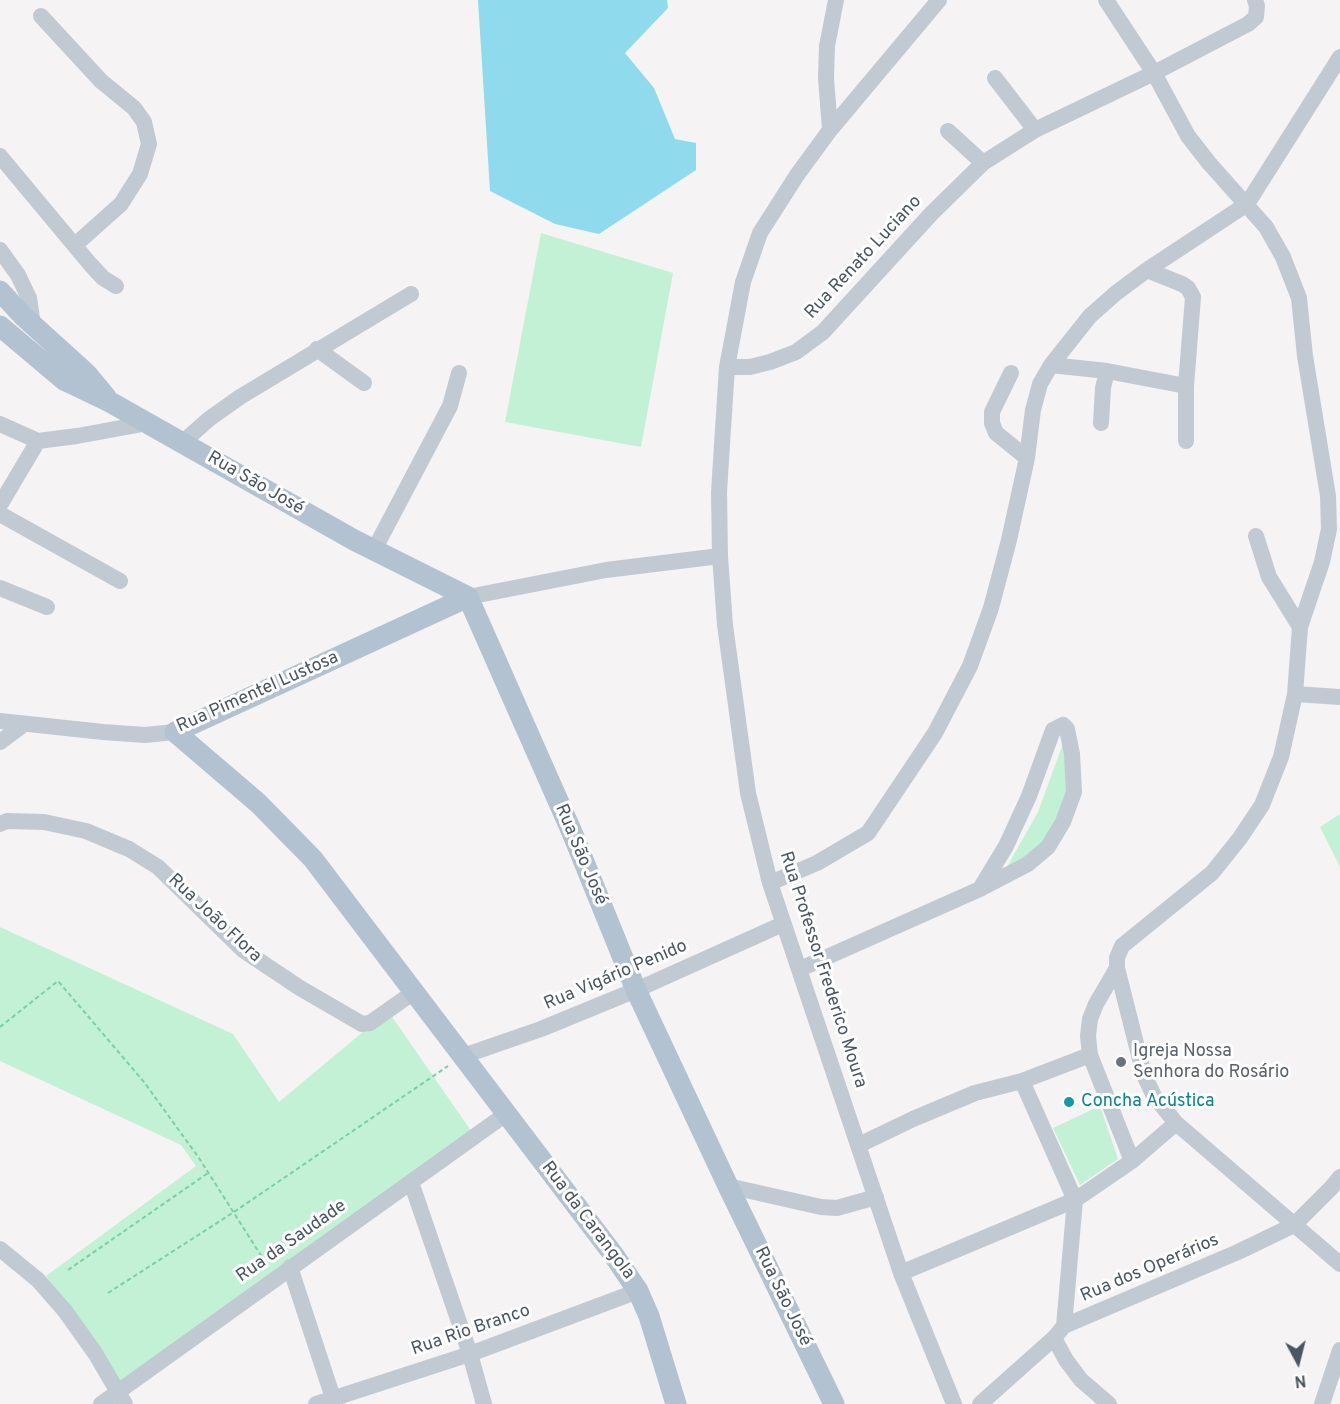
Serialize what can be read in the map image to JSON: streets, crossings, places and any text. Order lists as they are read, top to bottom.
{
  "streets": {
    "main road": ["Rua São José", "Rua Pimentel Lustosa", "Rua da Carangola"],
    "street": [
      "Rua Renato Luciano",
      "Rua João Flora",
      "Rua Professor Frederico Moura",
      "Rua Vigário Penido",
      "Rua da Saudade",
      "Rua dos Operários",
      "Rua Rio Branco"
    ]
  },
  "crossings": [
    ["Rua Renato Luciano", "Rua Professor Frederico Moura"],
    ["Rua São José", "Rua Pimentel Lustosa"],
    ["Rua São José", "Rua Vigário Penido"],
    ["Rua Professor Frederico Moura", "Rua Vigário Penido"],
    ["Rua Vigário Penido", "Rua da Carangola"],
    ["Rua da Carangola", "Rua da Saudade"],
    ["Rua da Carangola", "Rua Rio Branco"]
  ],
  "places": ["Igreja Nossa Senhora do Rosário", "Concha Acústica"],
  "north": "bottom"
}
